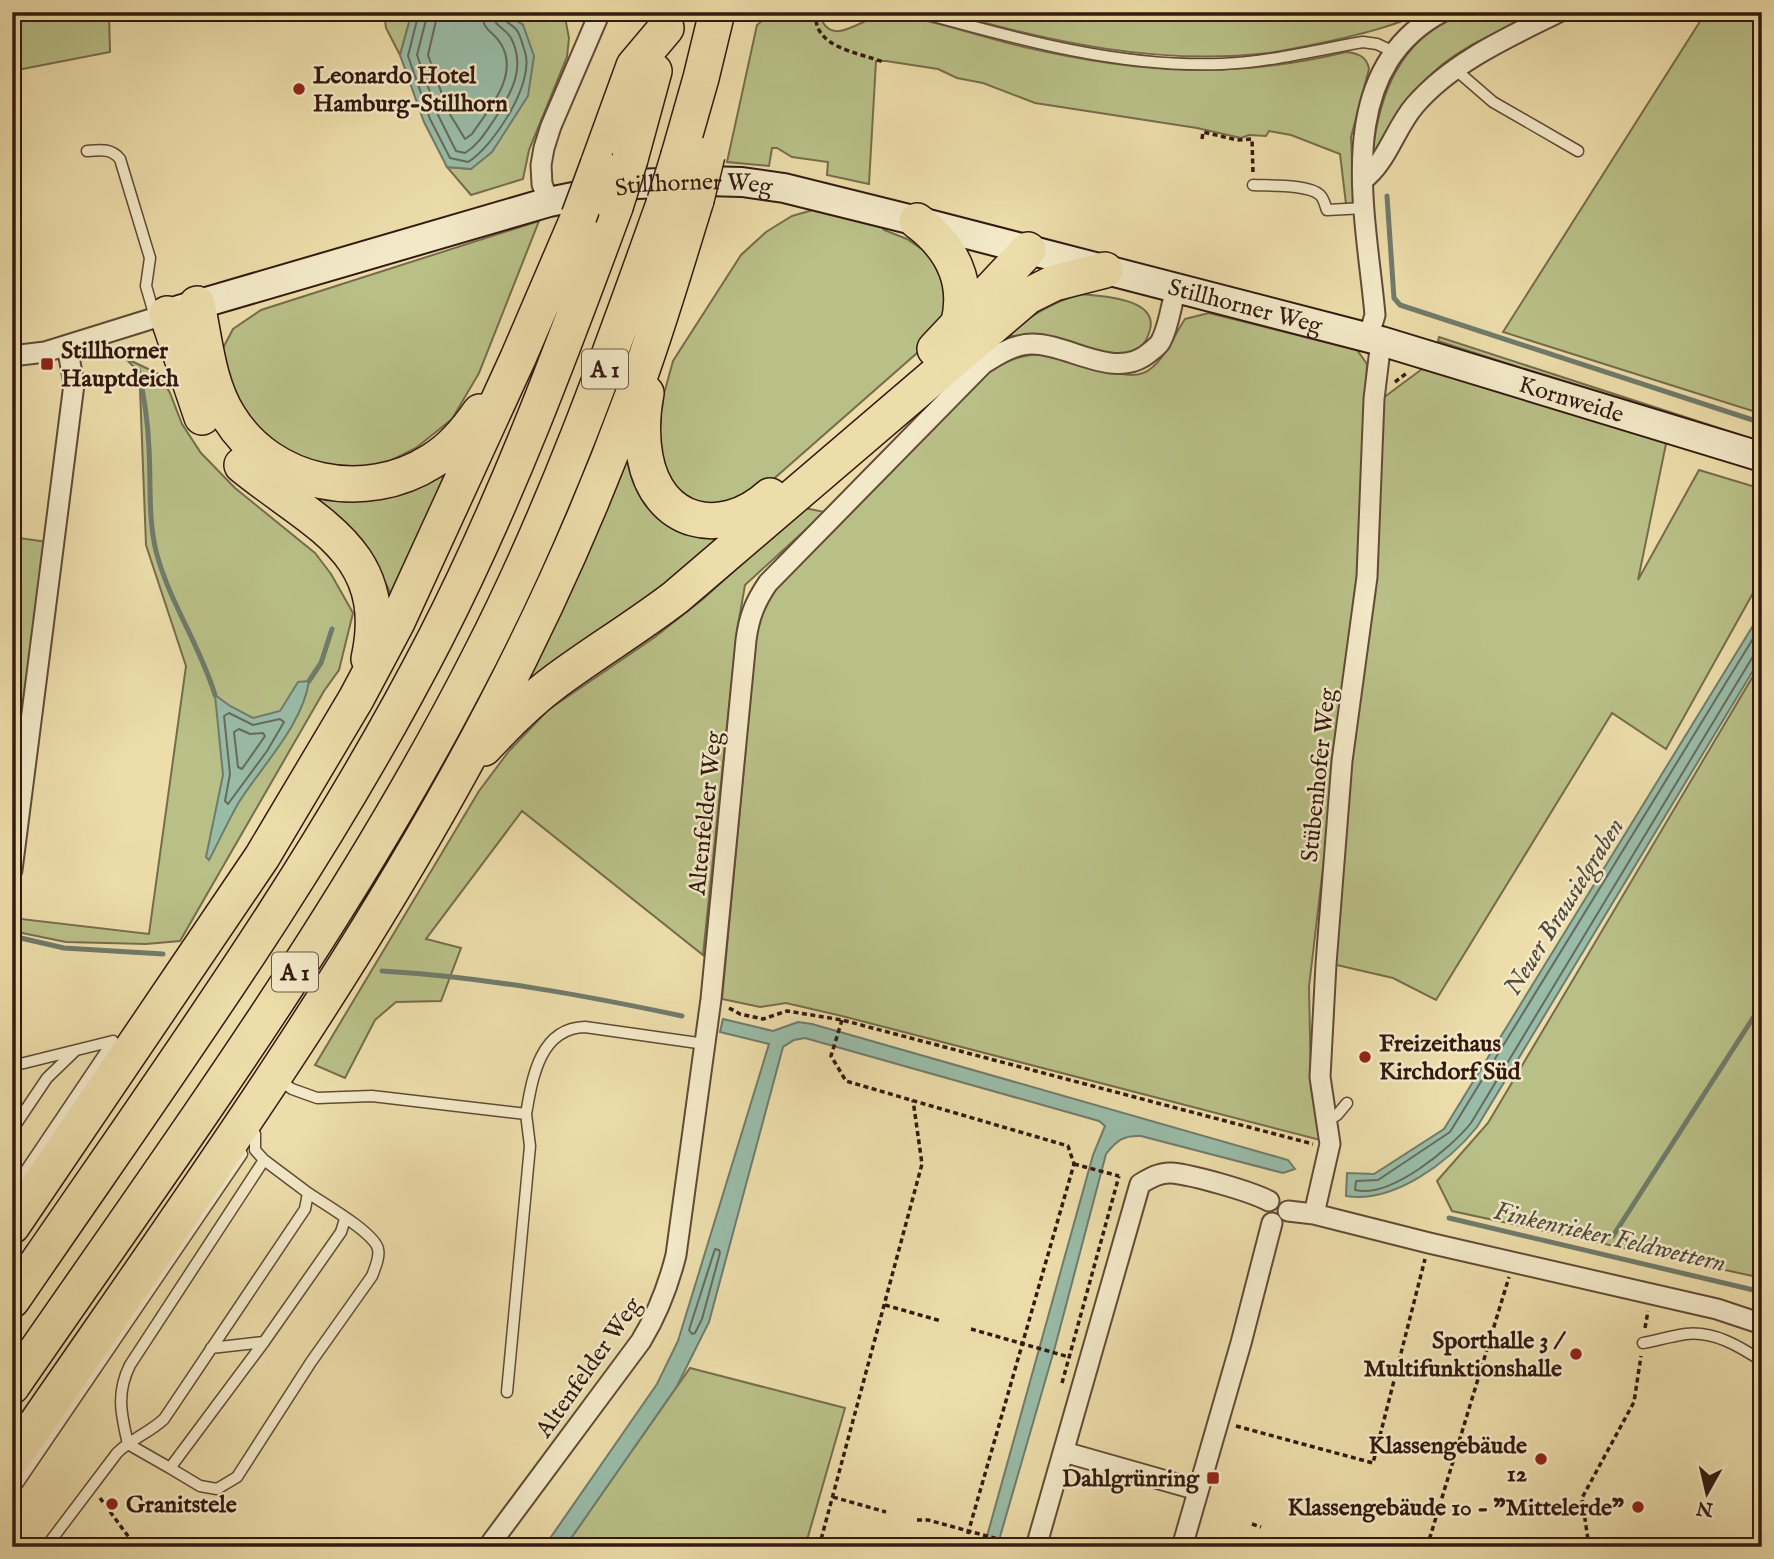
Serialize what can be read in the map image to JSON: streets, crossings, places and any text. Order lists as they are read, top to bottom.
{
  "streets": {
    "highway": ["A 1"],
    "main road": ["Stillhorner Weg", "Kornweide"],
    "street": ["Stübenhofer Weg", "Altenfelder Weg"]
  },
  "crossings": [
    ["Stillhorner Weg", "Kornweide"],
    ["Stillhorner Weg", "Stübenhofer Weg"],
    ["Stillhorner Weg", "Altenfelder Weg"],
    ["Kornweide", "Stübenhofer Weg"]
  ],
  "water": ["Neuer Brausielgraben", "Finkenrieker Feldwettern"],
  "places": {
    "other": [
      "Leonardo Hotel Hamburg-Stillhorn",
      "Freizeithaus Kirchdorf Süd",
      "Sporthalle 3 / Multifunktionshalle",
      "Klassengebäude 12",
      "Granitstele",
      "Klassengebäude 10 - \"Mittelerde\""
    ],
    "transit": ["Stillhorner Hauptdeich", "Dahlgrünring"]
  },
  "north": "bottom"
}
